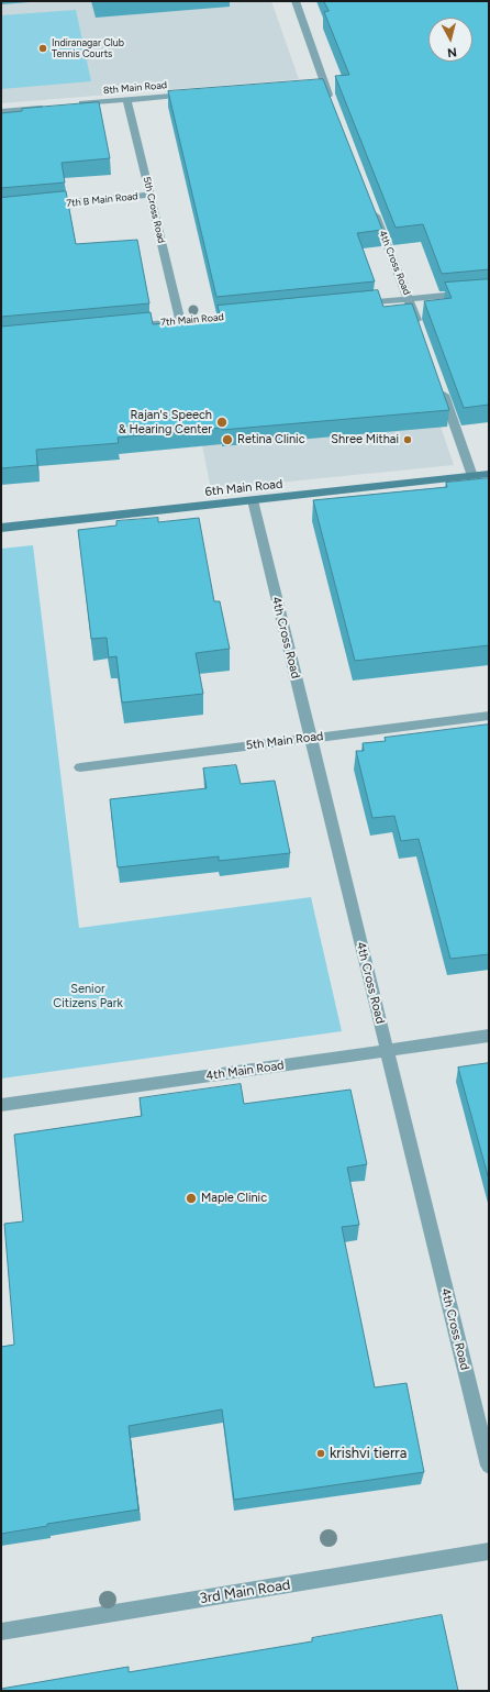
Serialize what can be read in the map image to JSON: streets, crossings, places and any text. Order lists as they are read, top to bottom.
{
  "streets": {
    "street": [
      "8th Main Road",
      "7th B Main Road",
      "5th Cross Road",
      "4th Cross Road",
      "7th Main Road",
      "6th Main Road",
      "5th Main Road",
      "4th Main Road",
      "3rd Main Road"
    ]
  },
  "crossings": [
    ["8th Main Road", "5th Cross Road"],
    ["7th B Main Road", "5th Cross Road"],
    ["5th Cross Road", "7th Main Road"],
    ["4th Cross Road", "6th Main Road"],
    ["4th Cross Road", "5th Main Road"],
    ["4th Cross Road", "4th Main Road"]
  ],
  "parks": ["Senior Citizens Park"],
  "places": [
    "Indiranagar Club Tennis Courts",
    "Rajan's Speech & Hearing Center",
    "Retina Clinic",
    "Shree Mithai",
    "Maple Clinic",
    "krishvi tierra"
  ],
  "north": "bottom"
}
